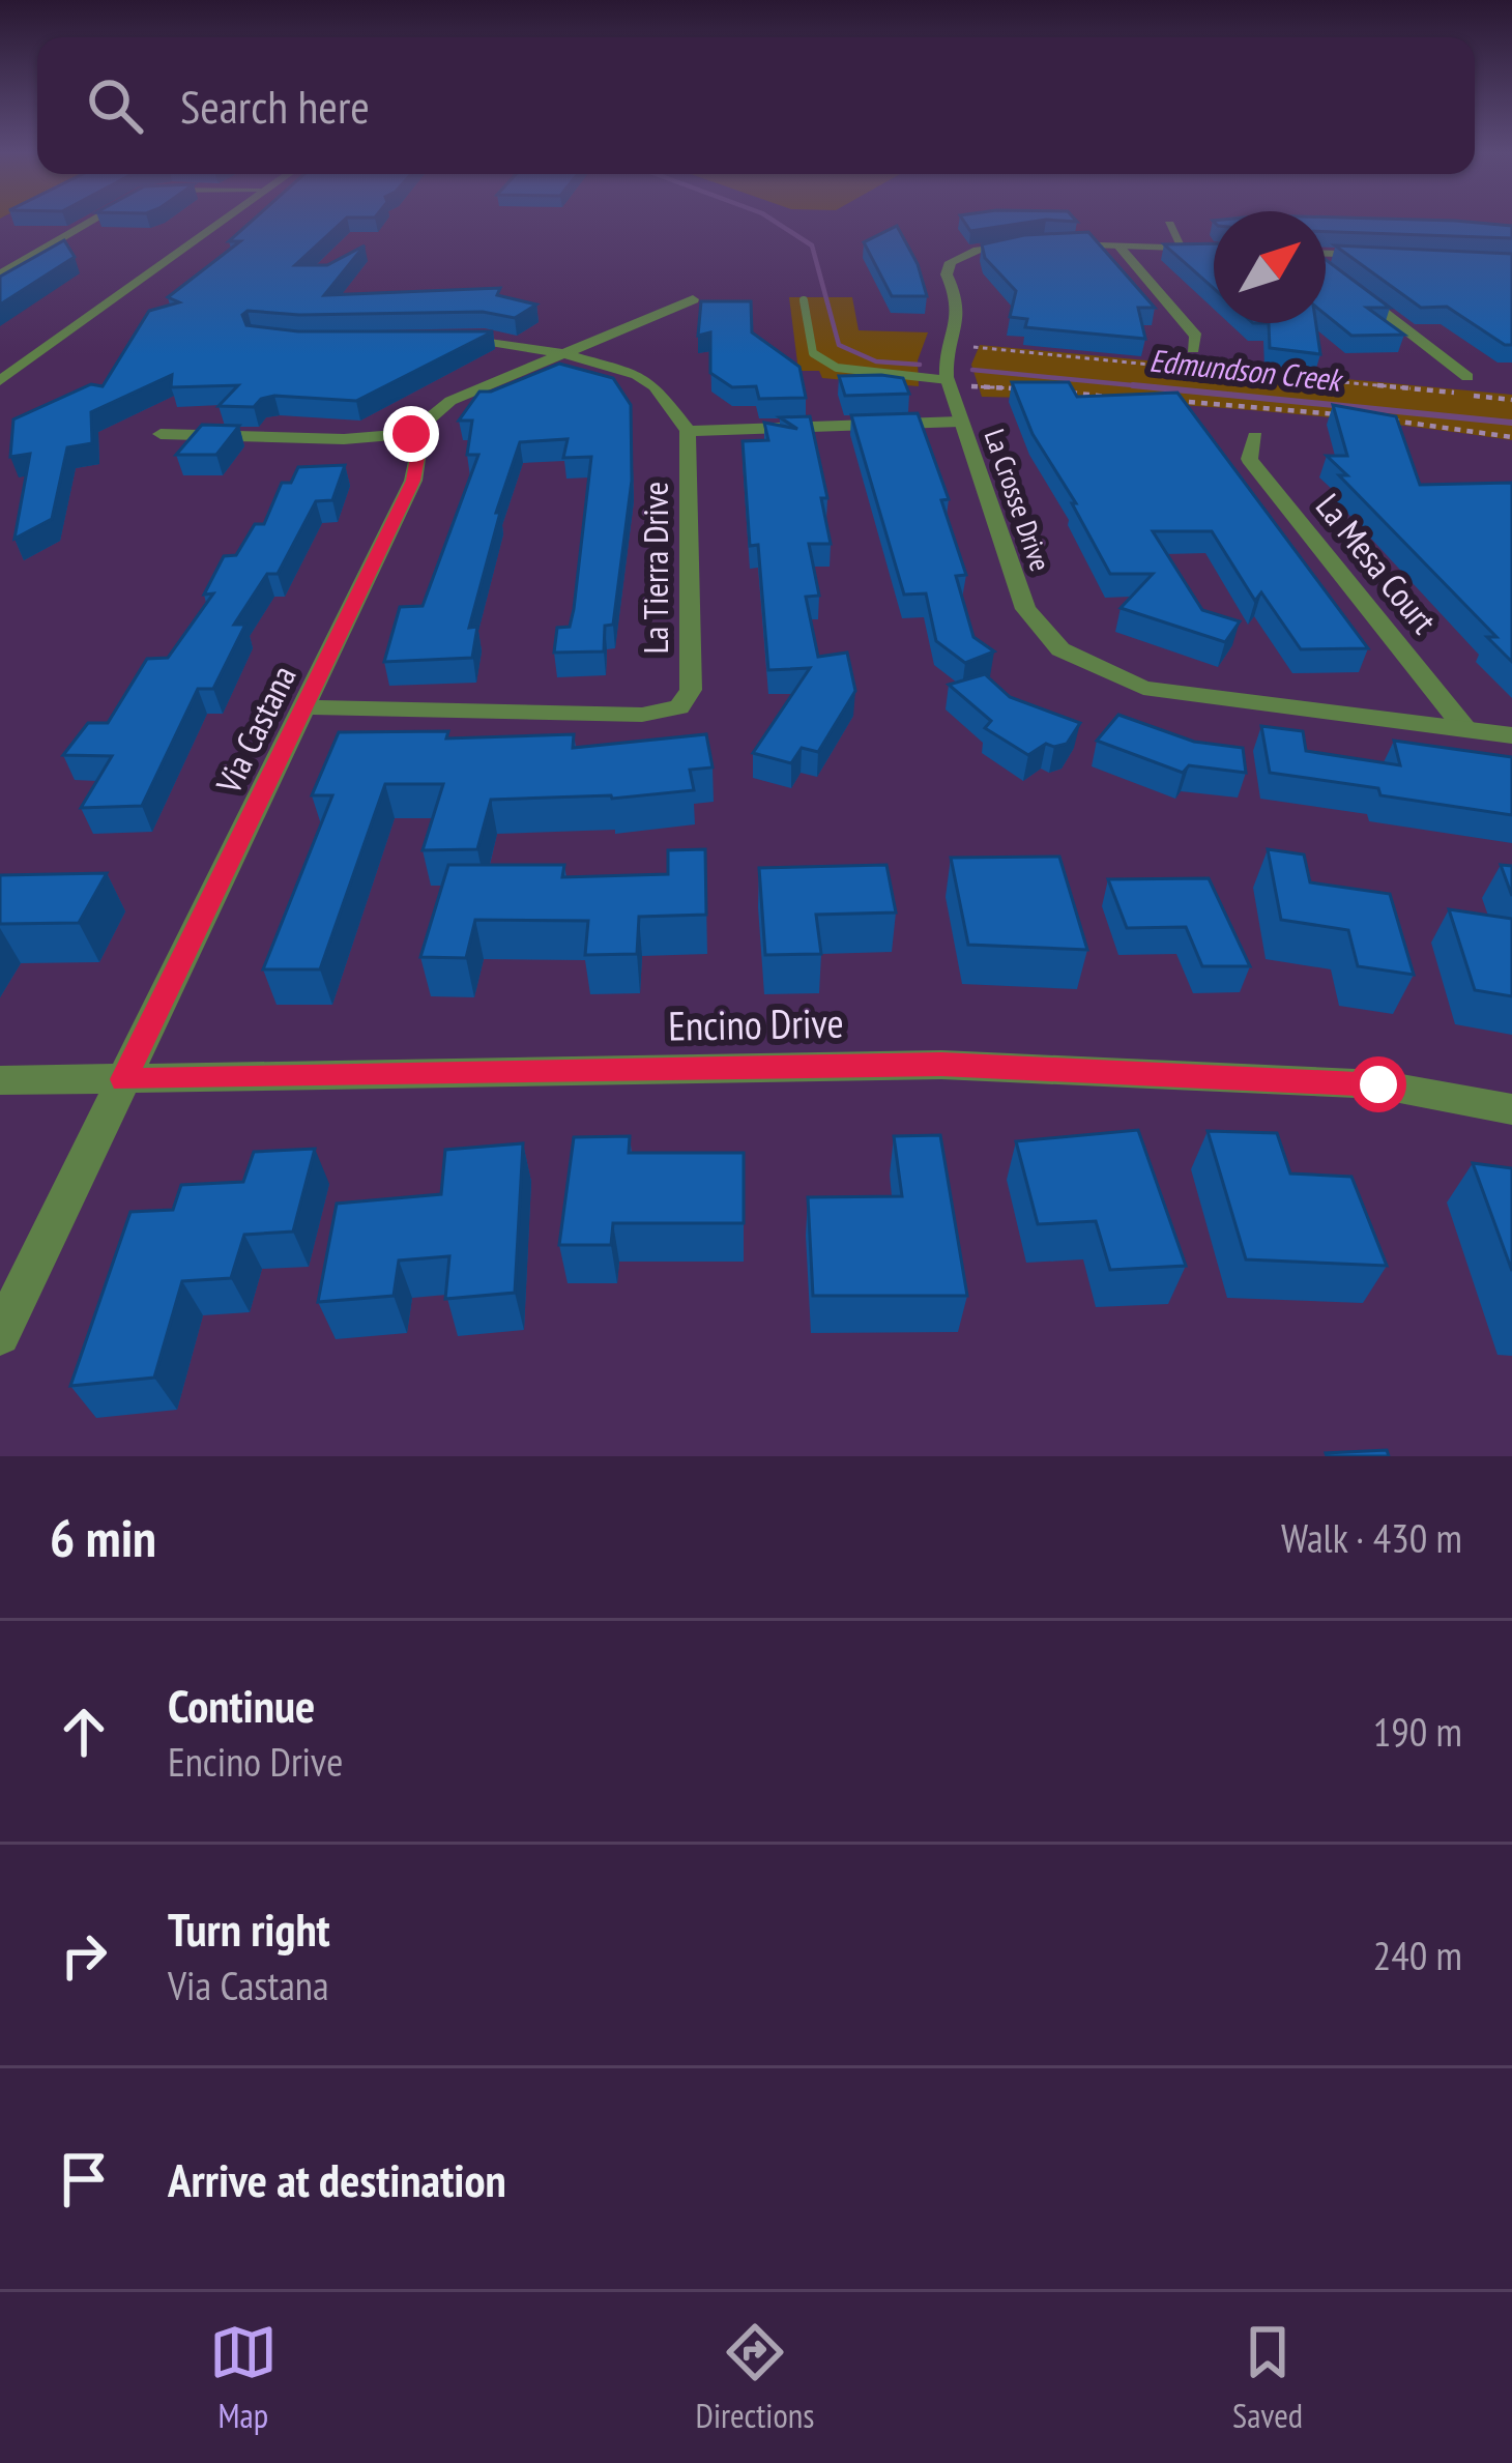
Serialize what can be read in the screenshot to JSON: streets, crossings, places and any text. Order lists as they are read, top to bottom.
{
  "streets": {
    "street": [
      "La Crosse Drive",
      "La Mesa Court",
      "La Tierra Drive",
      "Via Castana",
      "Encino Drive"
    ]
  },
  "crossings": [
    ["La Crosse Drive", "La Mesa Court"],
    ["La Tierra Drive", "Via Castana"],
    ["Via Castana", "Encino Drive"]
  ],
  "water": ["Edmundson Creek"],
  "north": "top right",
  "page": {
    "search": "Search here",
    "heading": ["6 min", "Walk · 430 m"],
    "list": [
      ["Continue", "Encino Drive", "190 m"],
      ["Turn right", "Via Castana", "240 m"],
      "Arrive at destination"
    ],
    "nav": ["Map", "Directions", "Saved"]
  }
}
